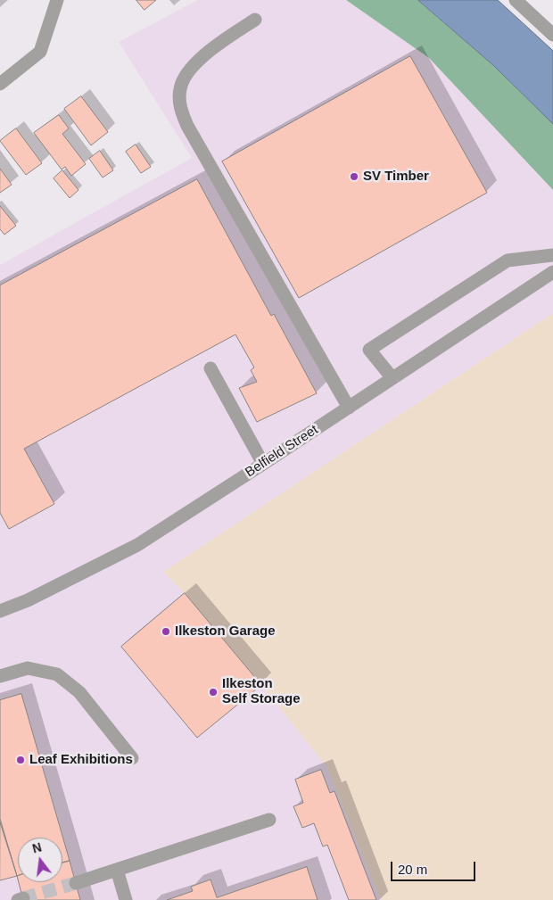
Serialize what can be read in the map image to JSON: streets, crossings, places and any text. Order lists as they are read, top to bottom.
{
  "streets": {
    "street": ["Belfield Street"]
  },
  "places": [
    "SV Timber",
    "Ilkeston Garage",
    "Ilkeston Self Storage",
    "Leaf Exhibitions"
  ],
  "scale_bar": "20 m",
  "north": "top"
}
